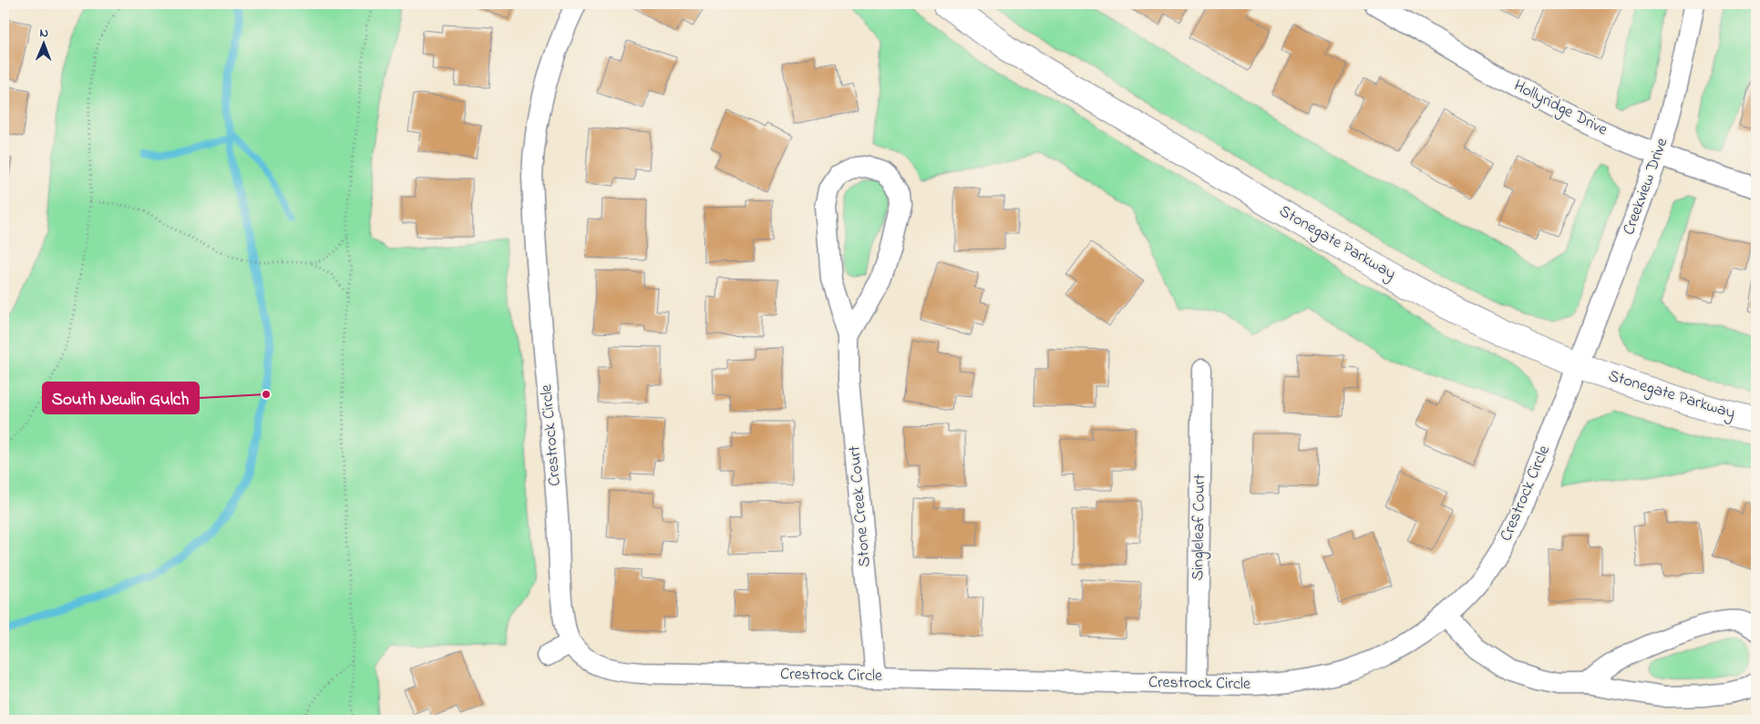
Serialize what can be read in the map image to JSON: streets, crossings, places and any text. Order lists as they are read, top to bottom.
{
  "streets": {
    "street": [
      "Hollyridge Drive",
      "Creekview Drive",
      "Stonegate Parkway",
      "Crestrock Circle",
      "Stone Creek Court",
      "Singleleaf Court"
    ]
  },
  "crossings": [
    ["Hollyridge Drive", "Creekview Drive"],
    ["Creekview Drive", "Stonegate Parkway"],
    ["Creekview Drive", "Crestrock Circle"],
    ["Stonegate Parkway", "Crestrock Circle"],
    ["Crestrock Circle", "Stone Creek Court"],
    ["Crestrock Circle", "Singleleaf Court"]
  ],
  "places": ["South Newlin Gulch"],
  "north": "top"
}
